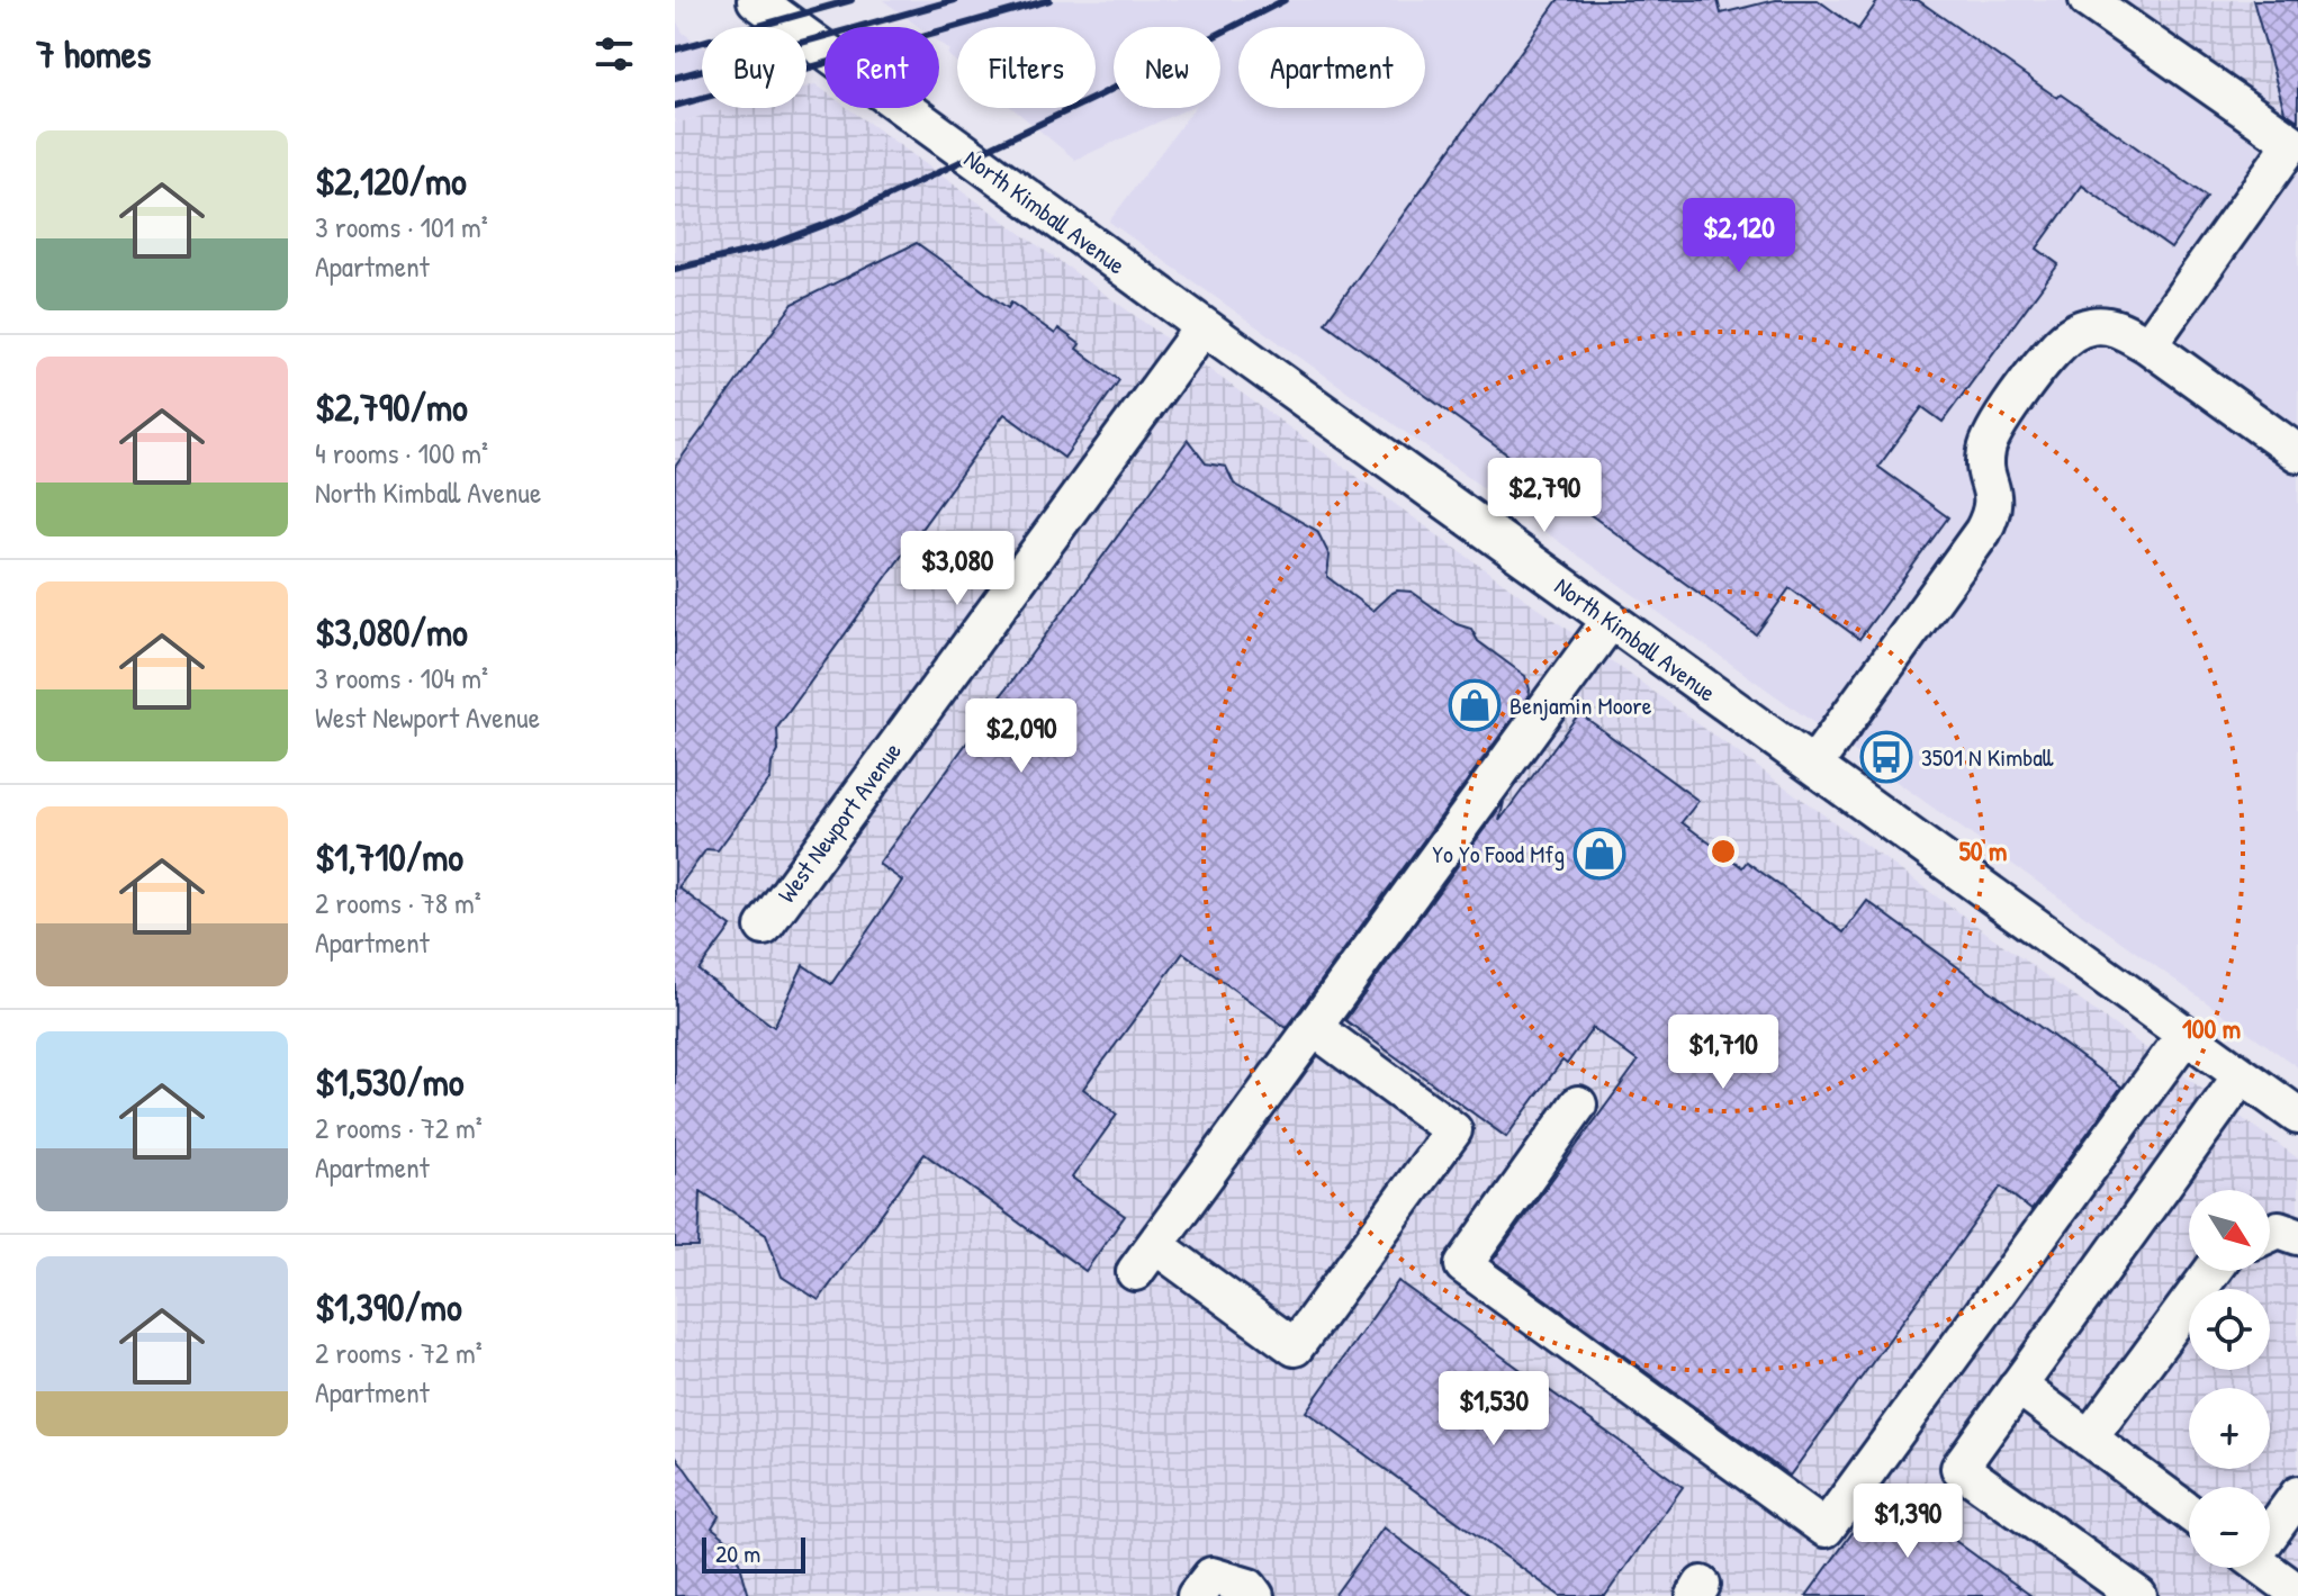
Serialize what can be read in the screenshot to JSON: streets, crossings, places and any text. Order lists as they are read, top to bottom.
{
  "streets": {
    "street": ["North Kimball Avenue", "West Newport Avenue"]
  },
  "crossings": [
    ["North Kimball Avenue", "West Newport Avenue"]
  ],
  "places": {
    "shop": ["Benjamin Moore", "Yo Yo Food Mfg"],
    "bus stop": ["3501 N Kimball"]
  },
  "scale_bar": "20 m",
  "north": "bottom right",
  "page": {
    "heading": "7 homes",
    "chip": [
      "Buy",
      "Rent",
      "Filters",
      "New",
      "Apartment"
    ],
    "list": [
      {
        "name": "$2,120/mo",
        "note": "3 rooms · 101 m² · Apartment"
      },
      {
        "name": "$2,790/mo",
        "note": "4 rooms · 100 m² · North Kimball Avenue"
      },
      {
        "name": "$3,080/mo",
        "note": "3 rooms · 104 m² · West Newport Avenue"
      },
      {
        "name": "$1,710/mo",
        "note": "2 rooms · 78 m² · Apartment"
      },
      {
        "name": "$1,530/mo",
        "note": "2 rooms · 72 m² · Apartment"
      },
      {
        "name": "$1,390/mo",
        "note": "2 rooms · 72 m² · Apartment"
      }
    ],
    "price": [
      "$2,120",
      "$2,790",
      "$3,080",
      "$2,090",
      "$1,710",
      "$1,530",
      "$1,390"
    ],
    "map_buttons": ["+", "−"],
    "scale": "20 m"
  },
  "rings": ["50 m", "100 m"]
}
